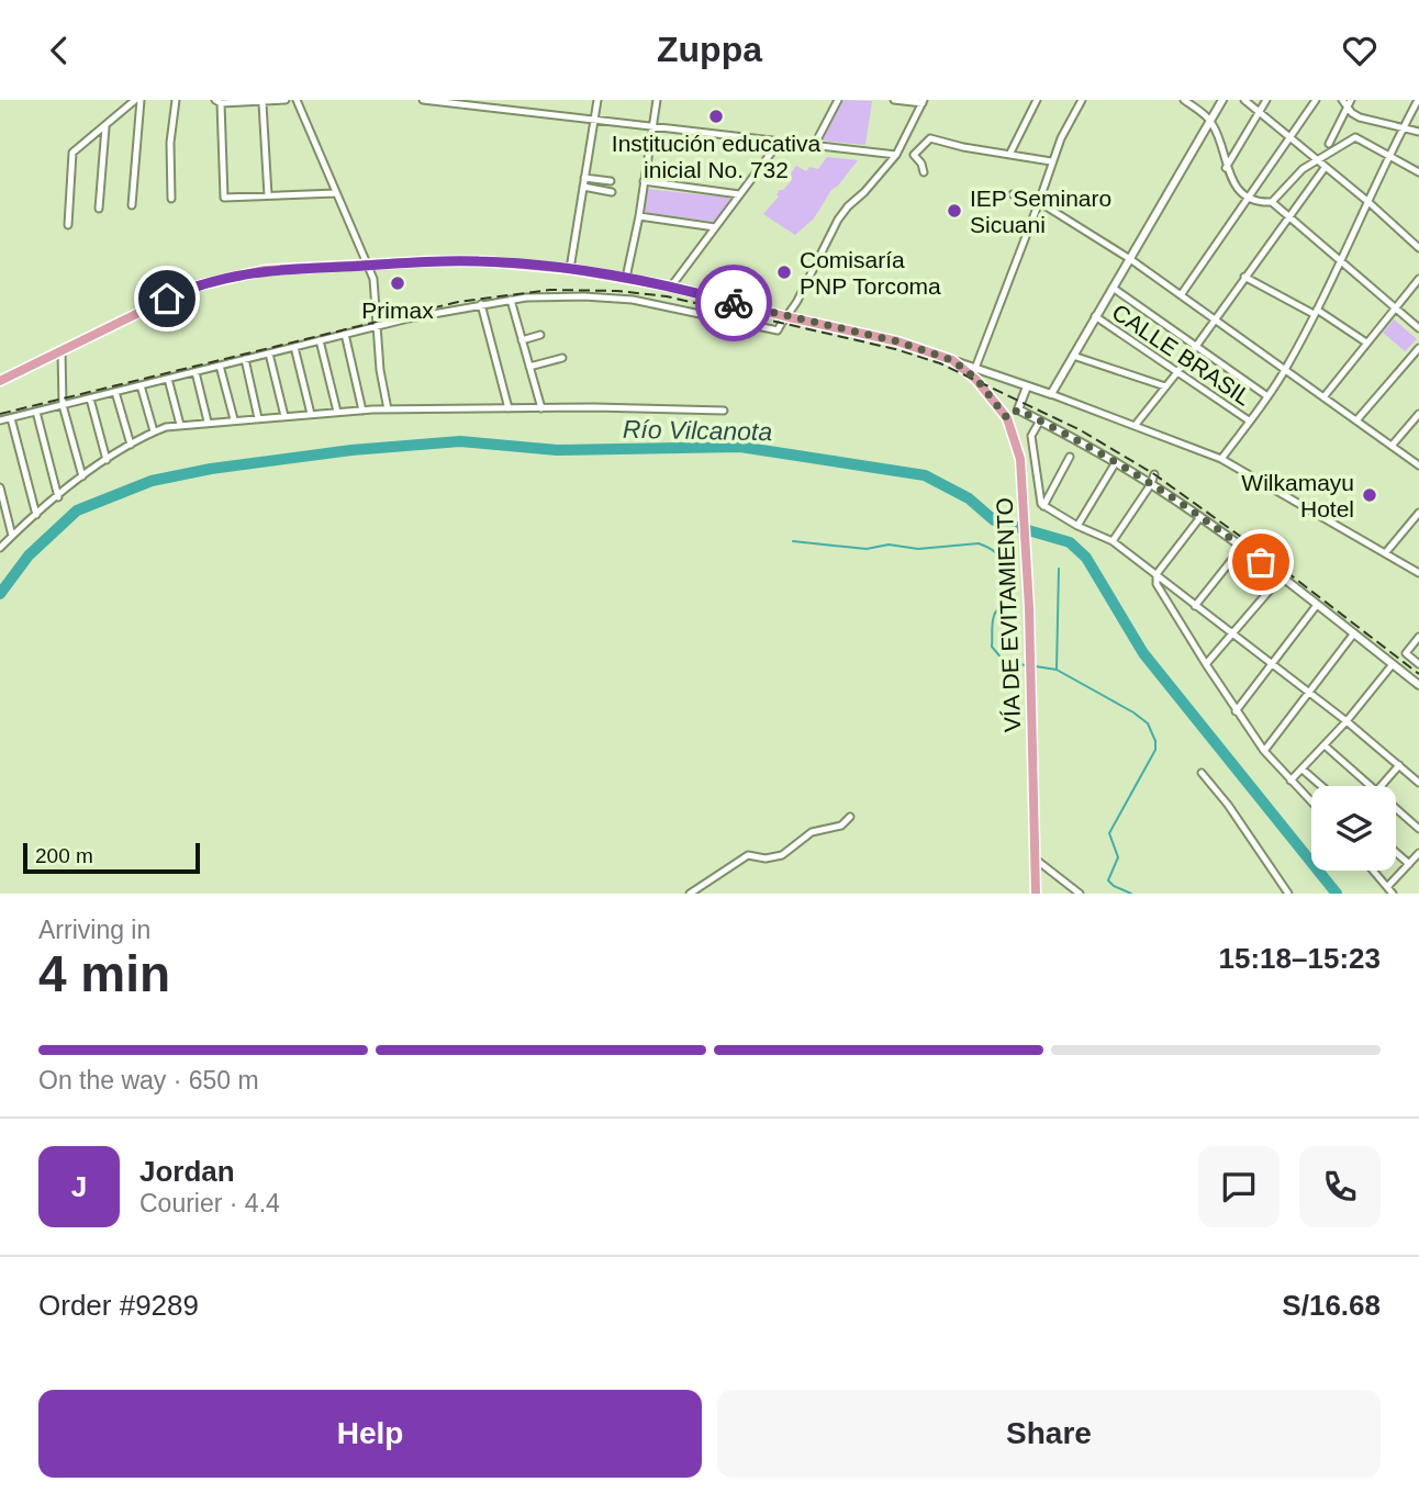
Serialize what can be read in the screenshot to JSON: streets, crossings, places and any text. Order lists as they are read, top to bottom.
{
  "streets": {
    "highway": ["VÍA DE EVITAMIENTO"],
    "street": ["CALLE BRASIL"]
  },
  "water": ["Río Vilcanota"],
  "places": [
    "Institución educativa inicial No. 732",
    "IEP Seminaro Sicuani",
    "Comisaría PNP Torcoma",
    "Primax",
    "Wilkamayu Hotel"
  ],
  "scale_bar": "200 m",
  "page": {
    "header": "Zuppa",
    "scale": "200 m",
    "heading": ["4 min", "Arriving in", "15:18–15:23"],
    "panel": [
      "Jordan",
      "Courier · 4.4",
      "Order #9289",
      "S/16.68"
    ],
    "bar": "On the way · 650 m",
    "round": "J",
    "buttons": ["Help", "Share"]
  }
}
